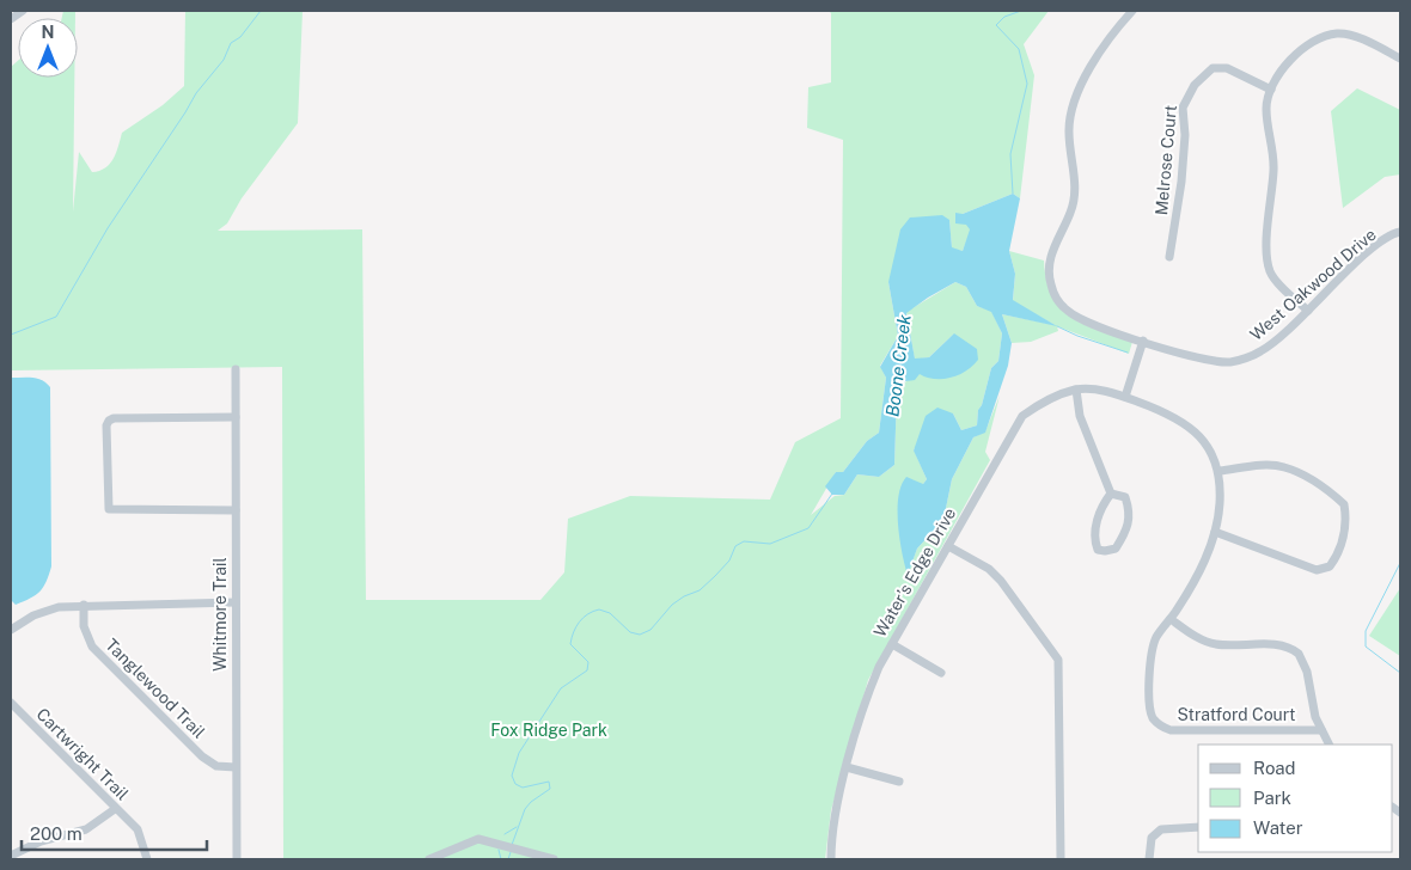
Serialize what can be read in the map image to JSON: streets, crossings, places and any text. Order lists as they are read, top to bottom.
{
  "streets": {
    "street": [
      "Melrose Court",
      "West Oakwood Drive",
      "Water’s Edge Drive",
      "Whitmore Trail",
      "Tanglewood Trail",
      "Stratford Court",
      "Cartwright Trail"
    ]
  },
  "crossings": [
    ["Whitmore Trail", "Tanglewood Trail"]
  ],
  "water": ["Boone Creek"],
  "parks": ["Fox Ridge Park"],
  "legend": ["Road", "Park", "Water"],
  "scale_bar": "200 m",
  "north": "top"
}
